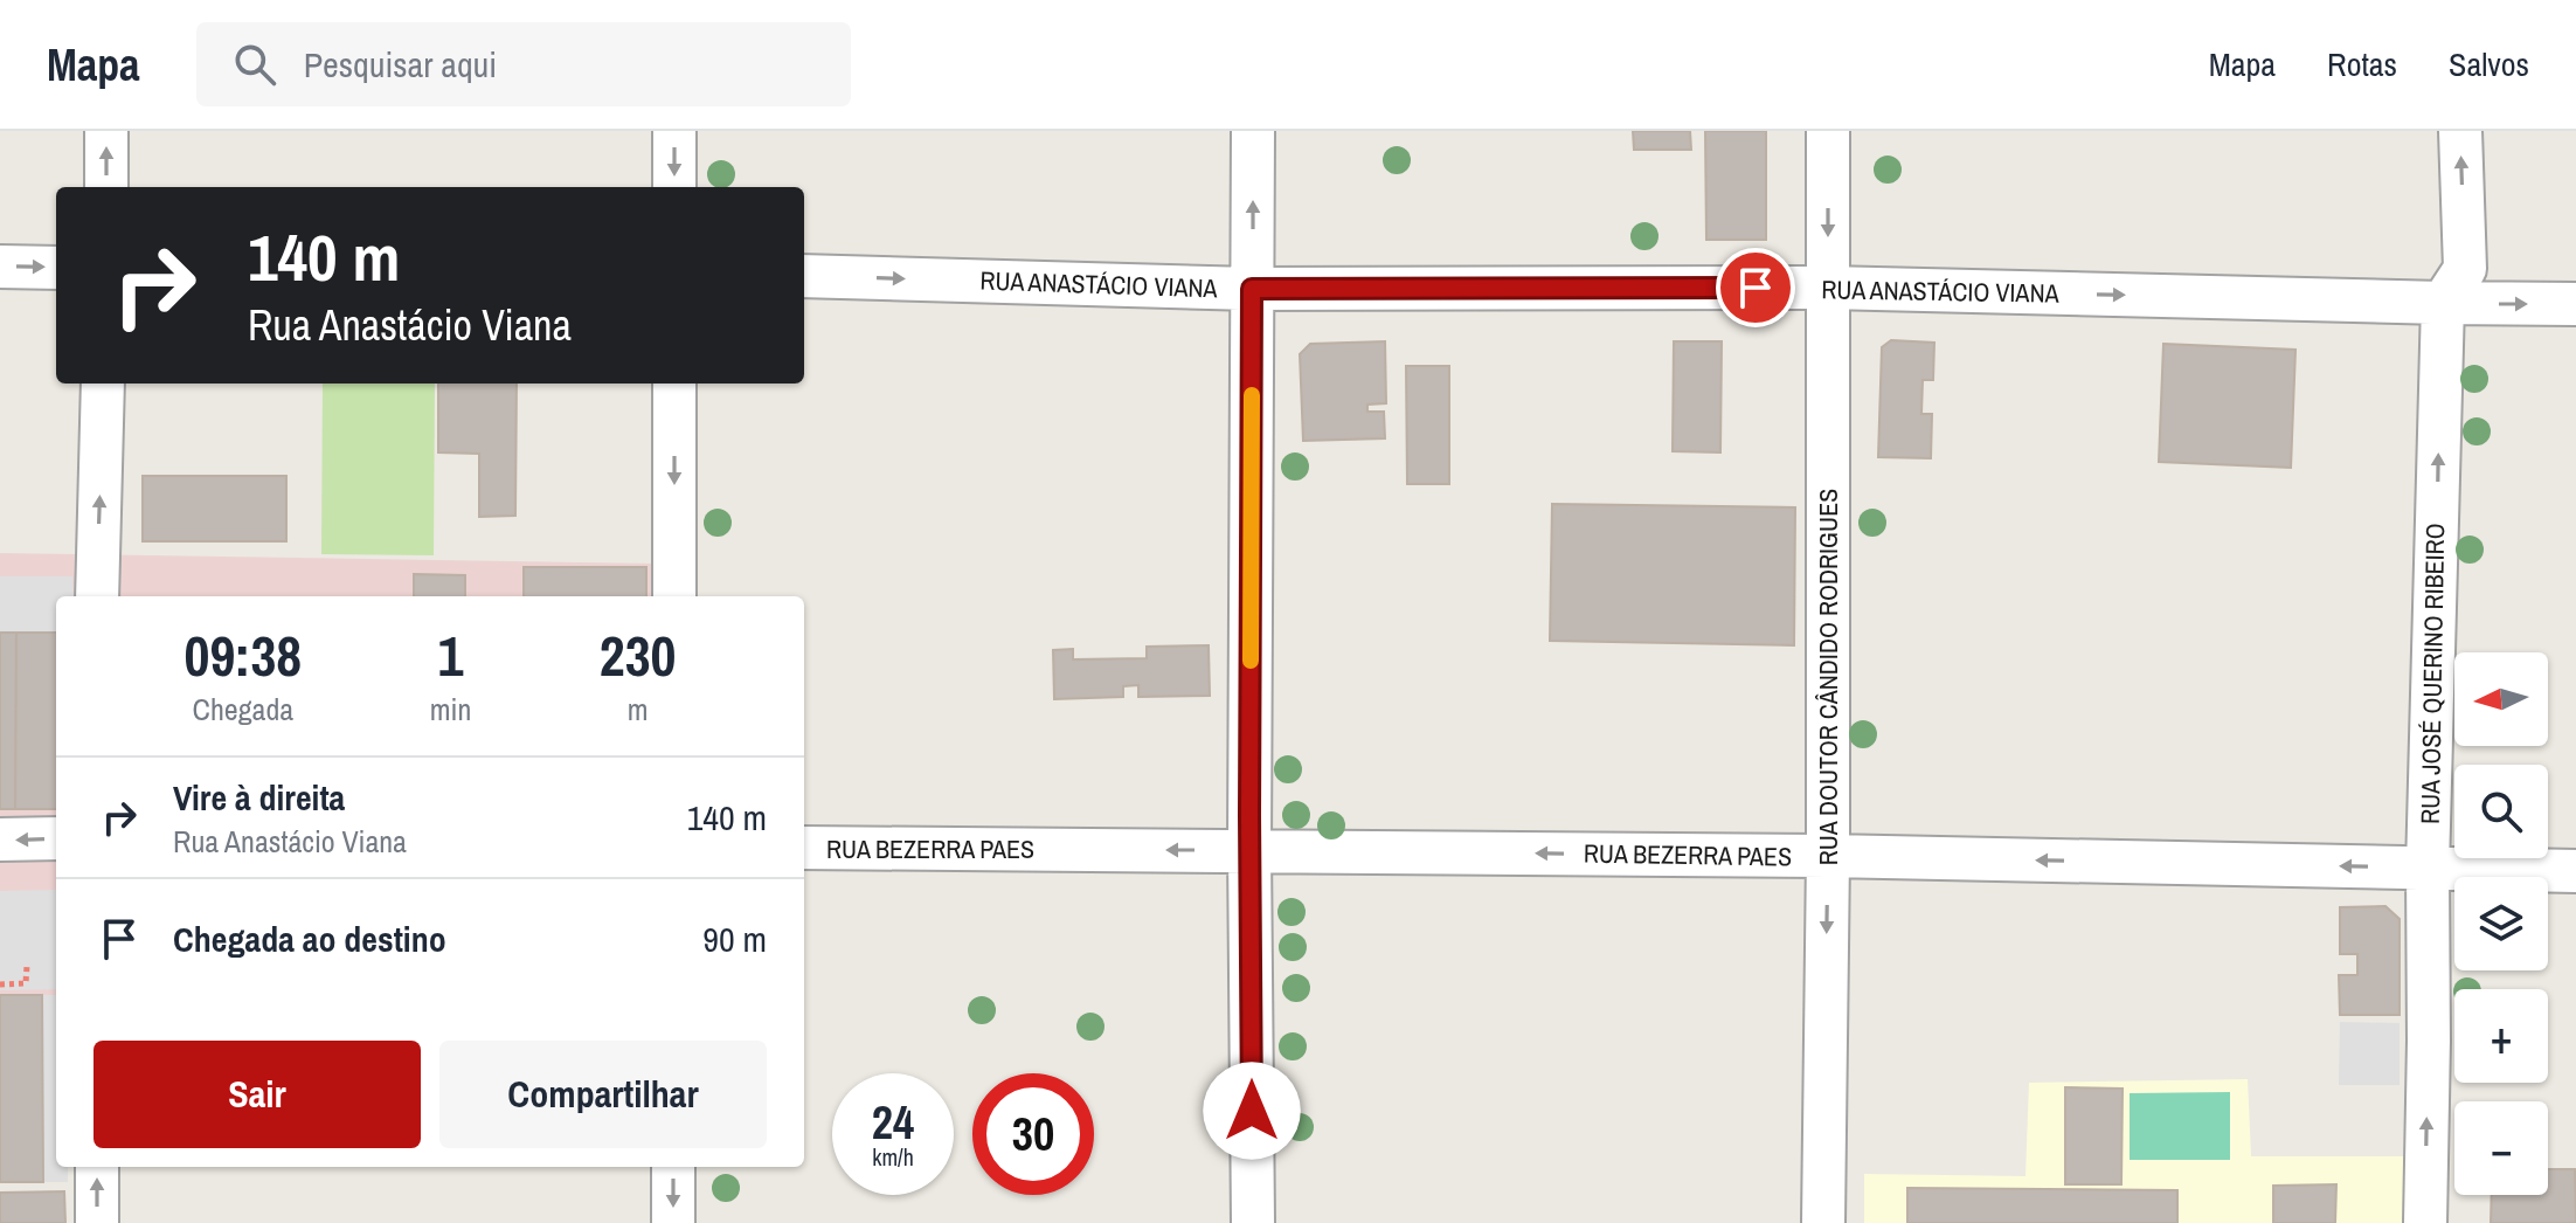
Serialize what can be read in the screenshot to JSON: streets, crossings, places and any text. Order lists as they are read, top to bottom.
{
  "streets": {
    "street": [
      "RUA ANASTÁCIO VIANA",
      "RUA JOSÉ QUERINO RIBEIRO",
      "RUA DOUTOR CÂNDIDO RODRIGUES",
      "RUA BEZERRA PAES"
    ]
  },
  "crossings": [
    ["RUA ANASTÁCIO VIANA", "RUA JOSÉ QUERINO RIBEIRO"],
    ["RUA ANASTÁCIO VIANA", "RUA DOUTOR CÂNDIDO RODRIGUES"],
    ["RUA JOSÉ QUERINO RIBEIRO", "RUA BEZERRA PAES"],
    ["RUA DOUTOR CÂNDIDO RODRIGUES", "RUA BEZERRA PAES"]
  ],
  "one_way": [
    "RUA ANASTÁCIO VIANA",
    "RUA JOSÉ QUERINO RIBEIRO",
    "RUA DOUTOR CÂNDIDO RODRIGUES",
    "RUA BEZERRA PAES"
  ],
  "north": "left",
  "page": {
    "header": "Mapa",
    "search": "Pesquisar aqui",
    "nav": ["Mapa", "Rotas", "Salvos"],
    "turn": ["140 m", "Rua Anastácio Viana"],
    "eta": [
      "09:38",
      "Chegada",
      "1",
      "min",
      "230",
      "m"
    ],
    "map_buttons": ["+", "−"],
    "list": [
      {
        "name": "Vire à direita",
        "note": "Rua Anastácio Viana",
        "value": "140 m"
      },
      {
        "name": "Chegada ao destino",
        "value": "90 m"
      }
    ],
    "buttons": ["Sair", "Compartilhar"],
    "speed": "24 km/h",
    "limit": "30"
  }
}
